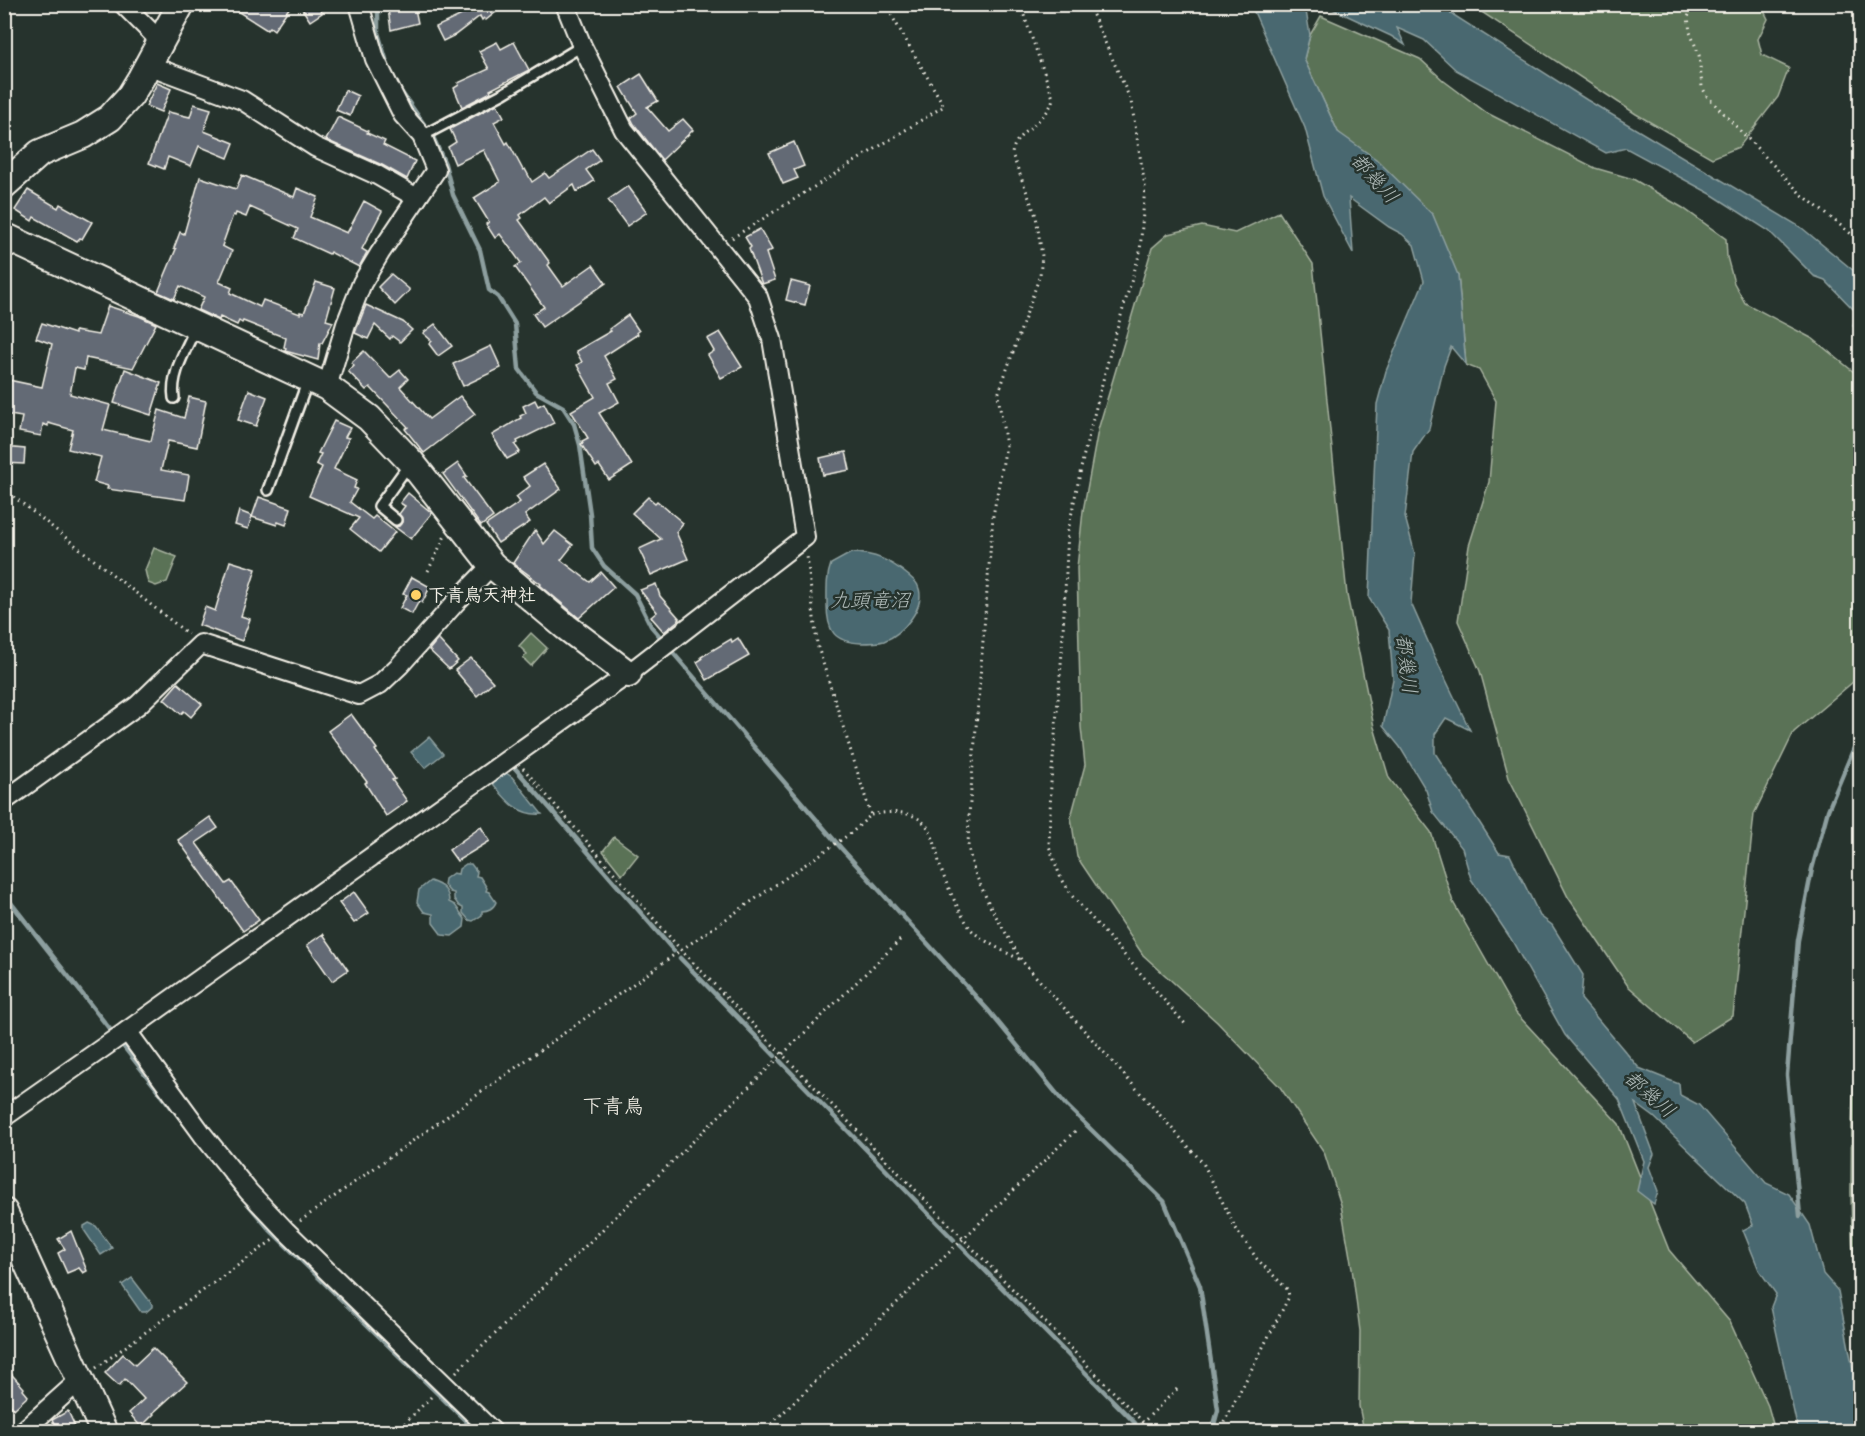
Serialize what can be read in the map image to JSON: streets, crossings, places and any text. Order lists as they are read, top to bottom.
{
  "districts": ["下青鳥"],
  "water": ["都幾川", "九頭竜沼"],
  "places": ["下青鳥天神社"]
}
